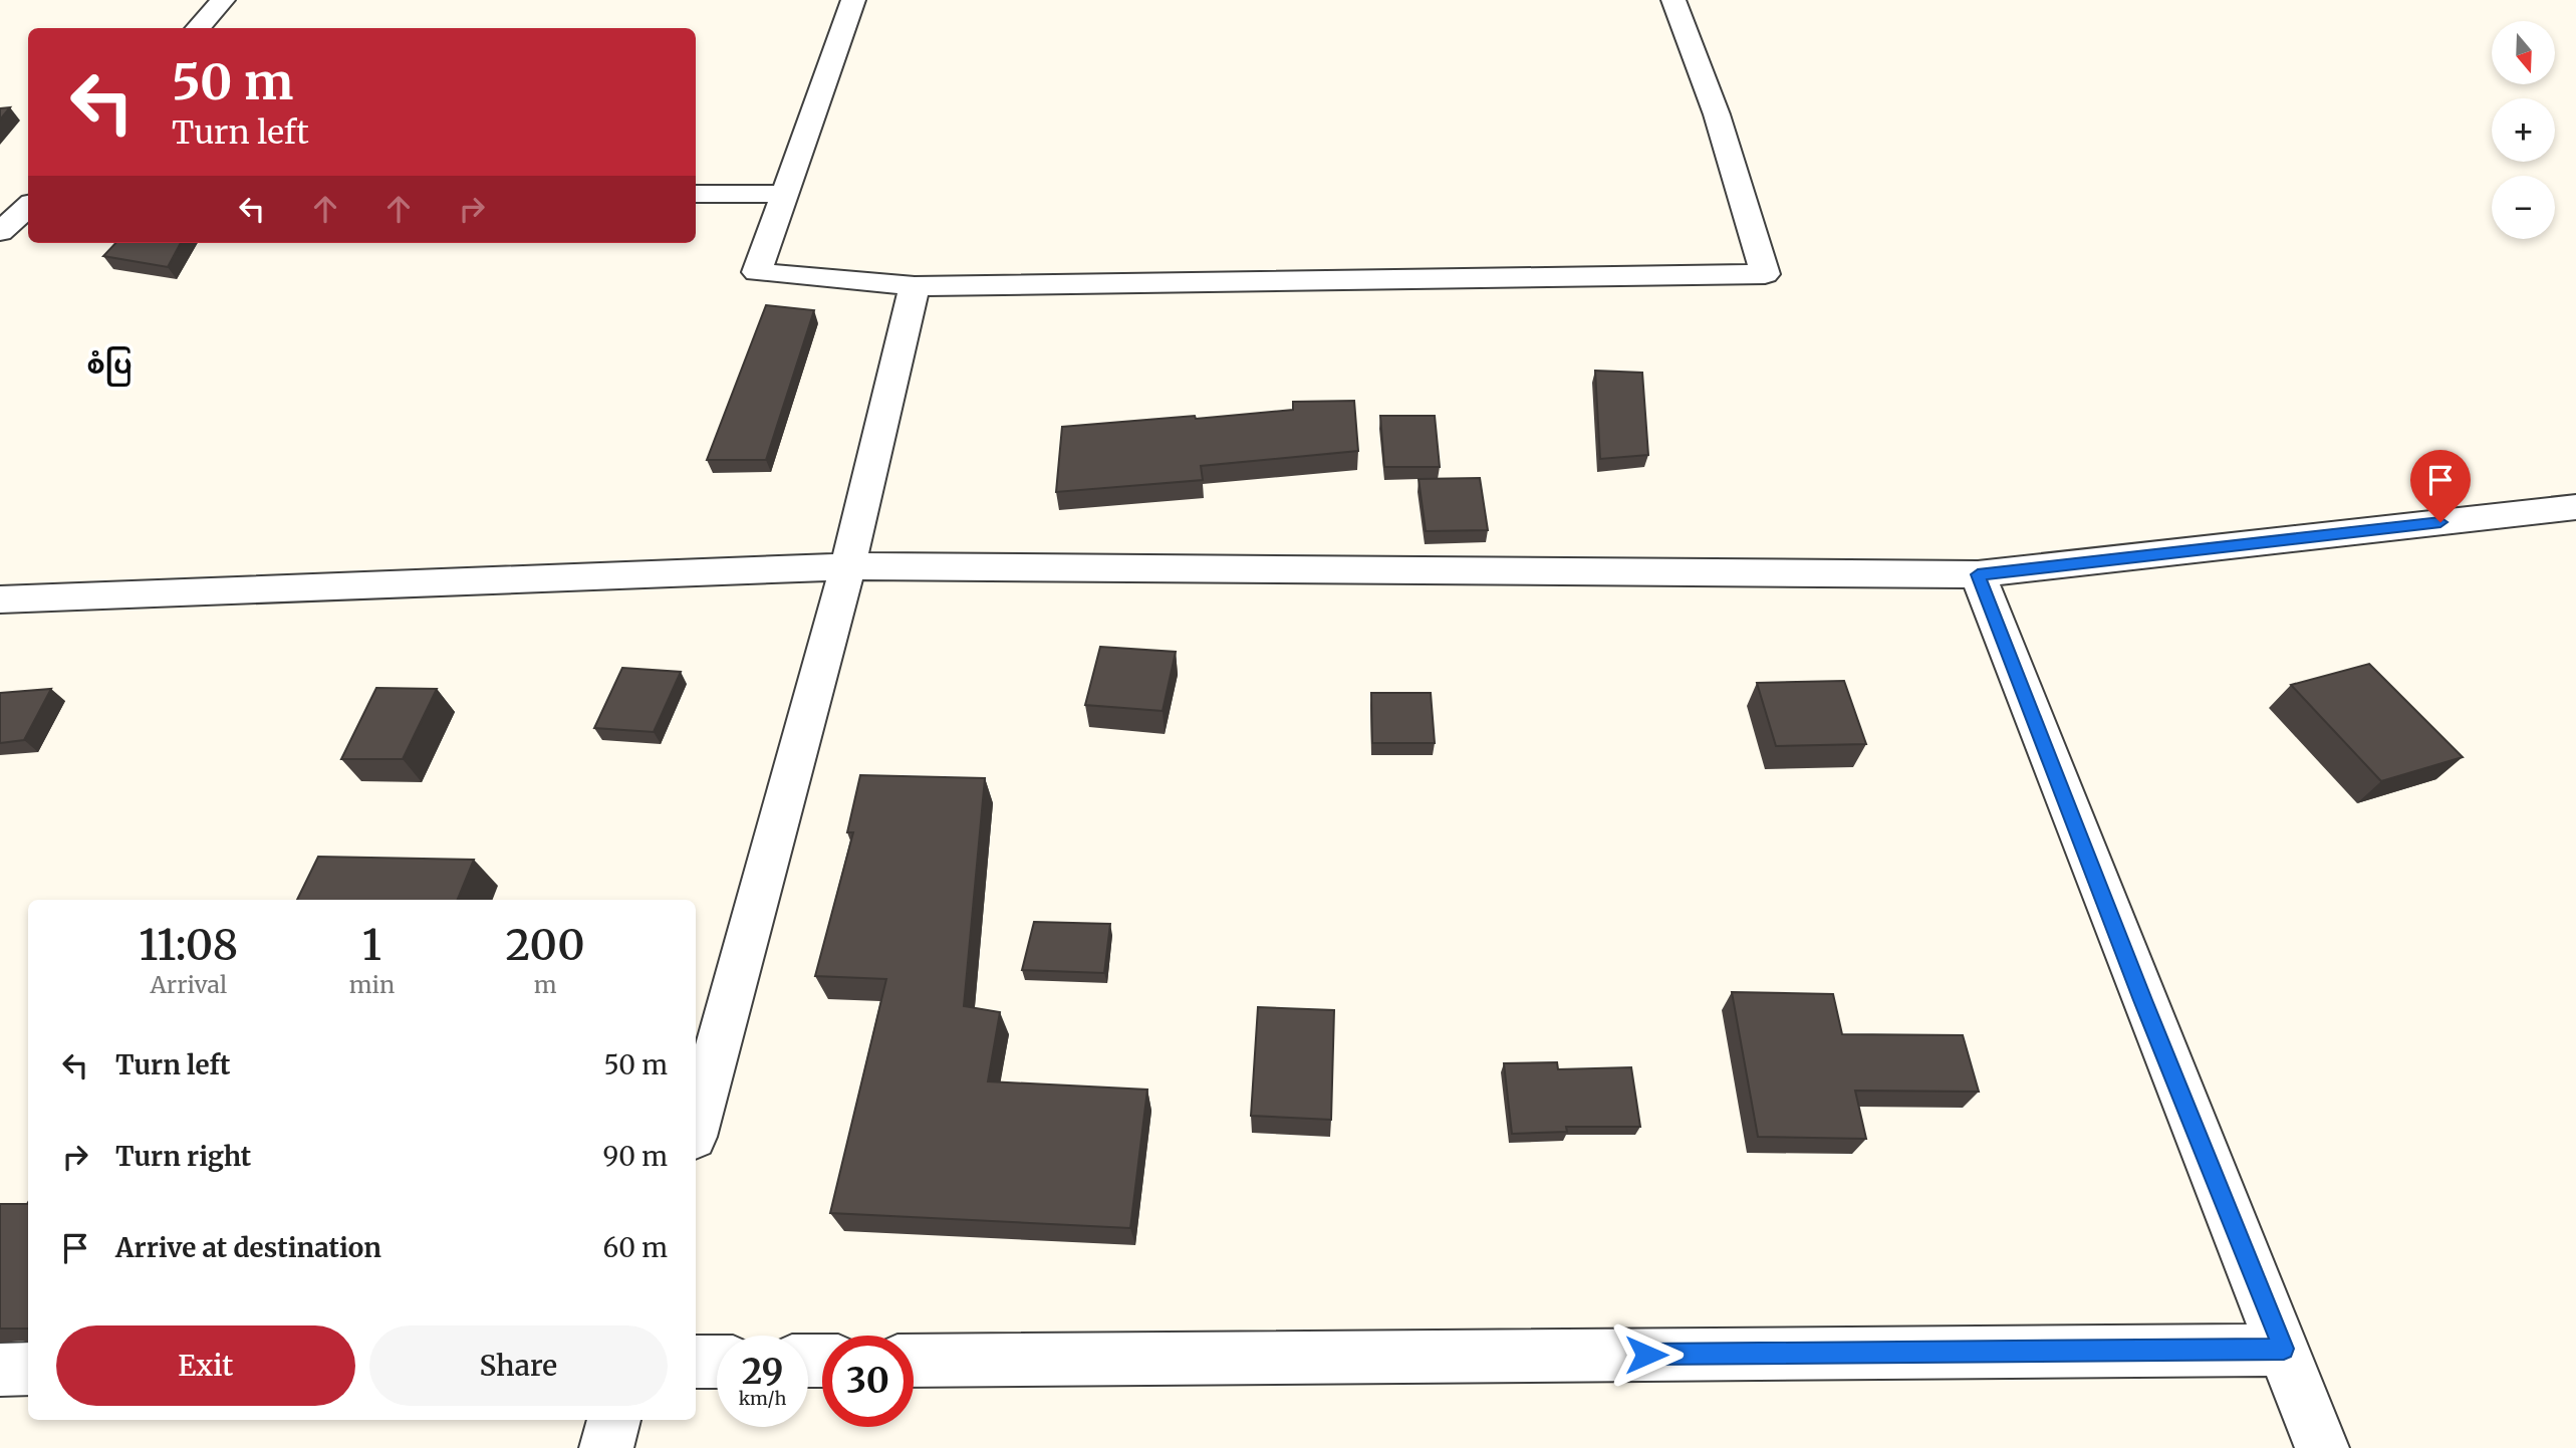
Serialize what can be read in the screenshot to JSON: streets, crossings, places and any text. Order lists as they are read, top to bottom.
{
  "districts": ["စံပြ"],
  "north": "bottom",
  "page": {
    "map_buttons": ["+", "−"],
    "turn": ["50 m", "Turn left"],
    "eta": [
      "11:08",
      "Arrival",
      "1",
      "min",
      "200",
      "m"
    ],
    "list": [
      {
        "name": "Turn left",
        "value": "50 m"
      },
      {
        "name": "Turn right",
        "value": "90 m"
      },
      {
        "name": "Arrive at destination",
        "value": "60 m"
      }
    ],
    "buttons": ["Exit", "Share"],
    "speed": "29 km/h",
    "limit": "30"
  }
}
